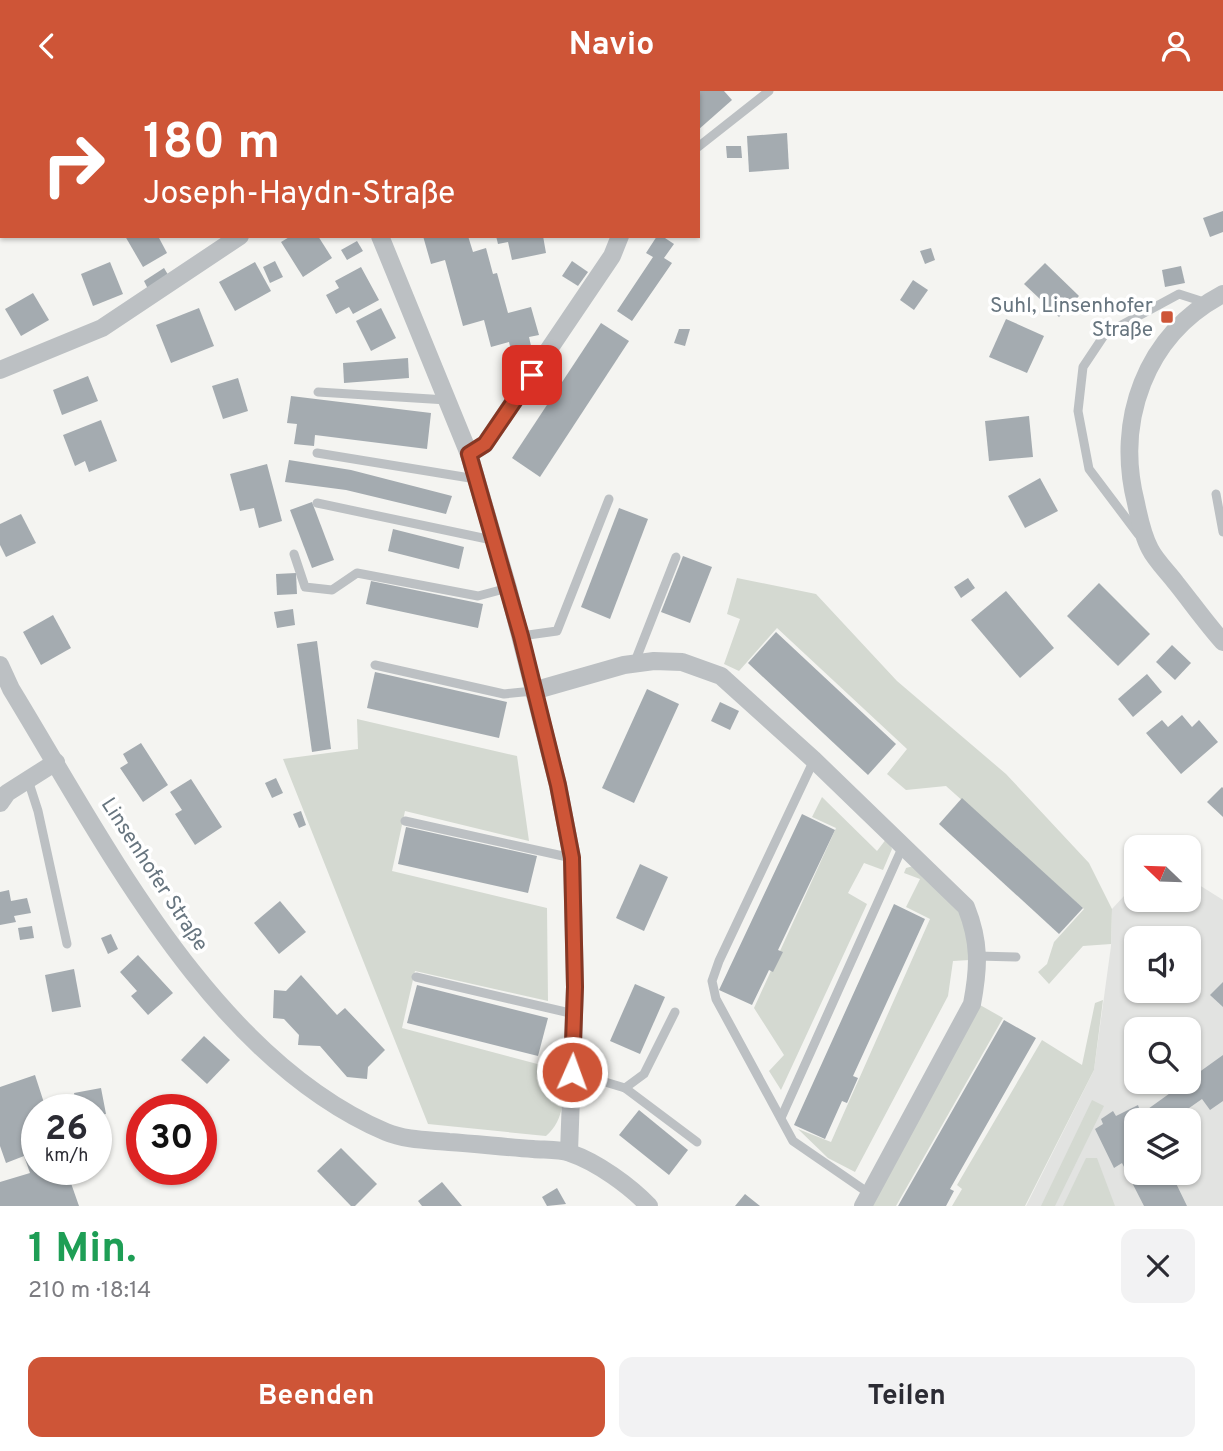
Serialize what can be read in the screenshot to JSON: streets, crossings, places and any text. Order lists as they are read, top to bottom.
{
  "streets": {
    "street": ["Linsenhofer Straße"]
  },
  "places": {
    "transit": ["Suhl, Linsenhofer Straße"]
  },
  "north": "top left",
  "page": {
    "header": "Navio",
    "turn": ["180 m", "Joseph-Haydn-Straße"],
    "speed": "26 km/h",
    "limit": "30",
    "heading": ["1 Min.", "210 m · 18:14"],
    "buttons": ["Beenden", "Teilen"]
  }
}
